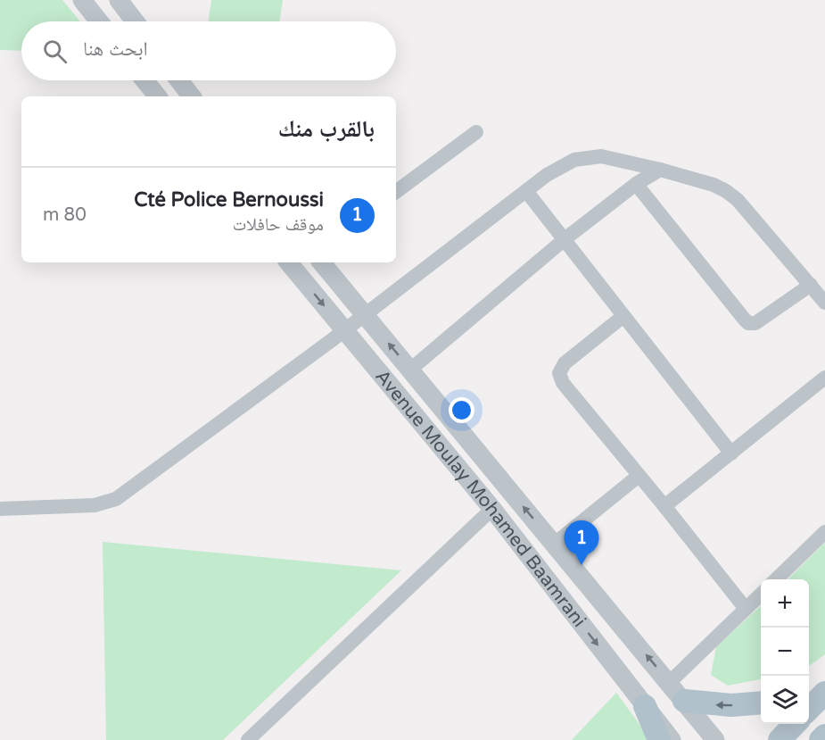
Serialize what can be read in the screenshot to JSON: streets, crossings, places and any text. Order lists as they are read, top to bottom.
{
  "streets": {
    "street": ["Avenue Moulay Mohamed Baamrani"]
  },
  "page": {
    "search": "ابحث هنا",
    "heading": "بالقرب منك",
    "list": [
      {
        "mark": "1",
        "name": "Cté Police Bernoussi",
        "note": "موقف حافلات",
        "value": "80 m"
      }
    ],
    "pins": "1",
    "map_buttons": ["+", "−"]
  }
}
